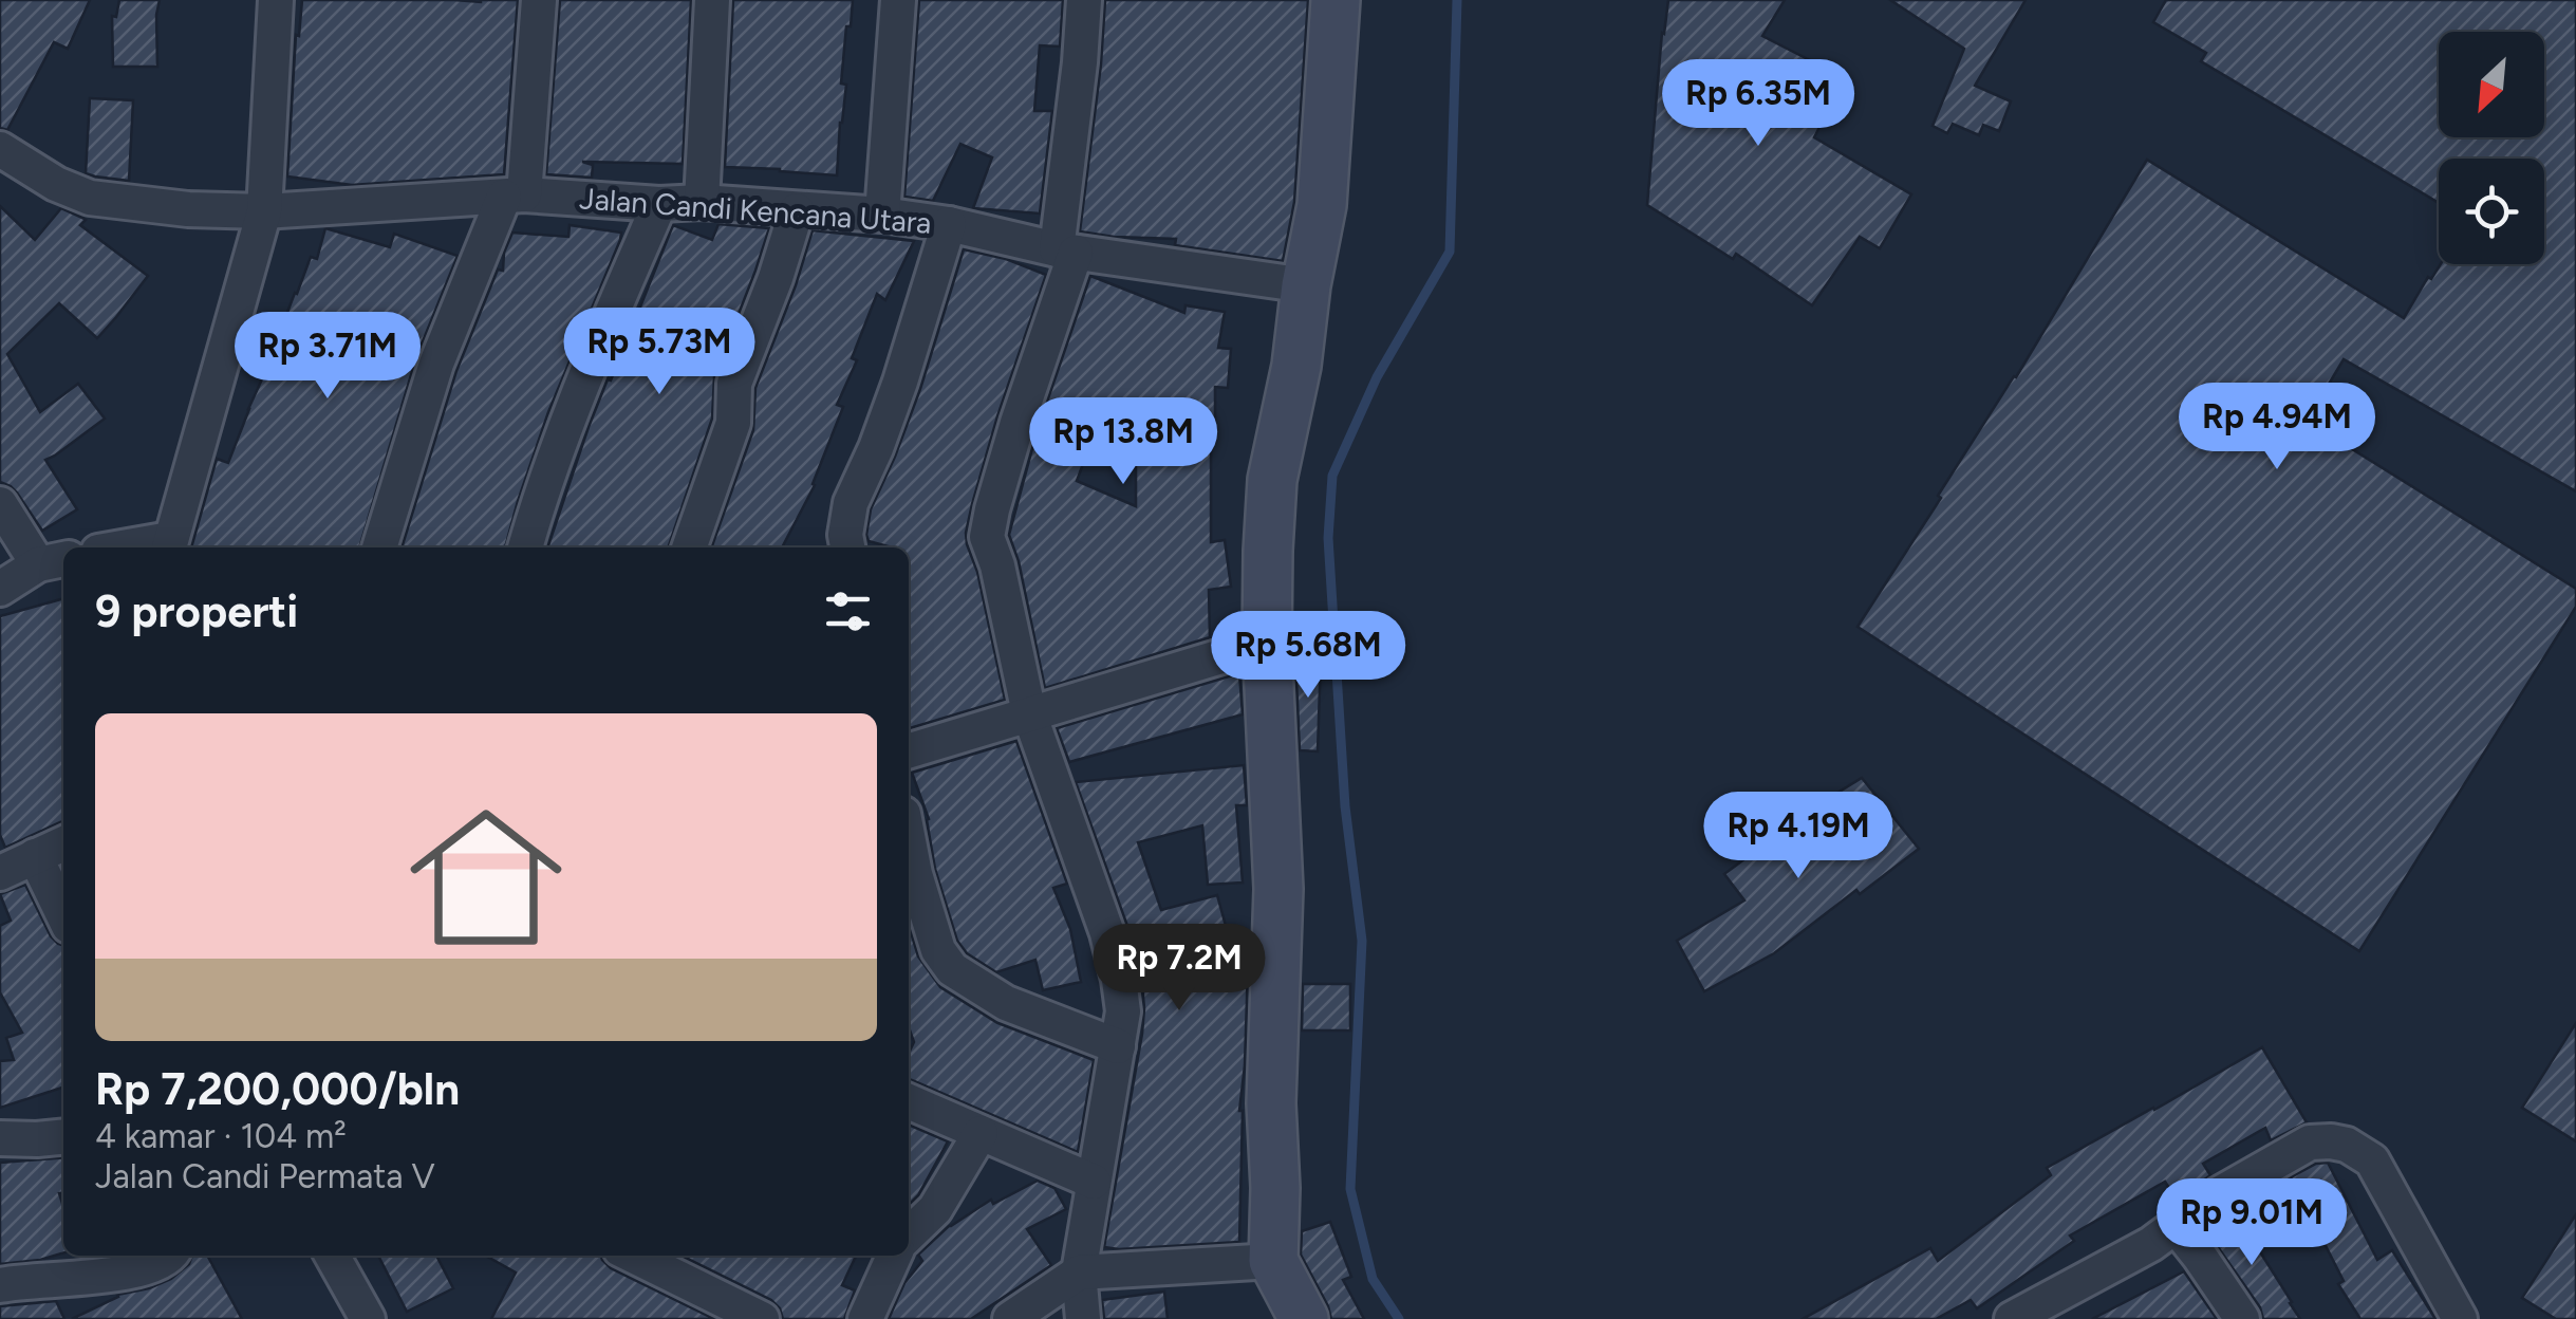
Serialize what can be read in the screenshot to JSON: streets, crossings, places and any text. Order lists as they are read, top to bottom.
{
  "streets": {
    "street": ["Jalan Candi Kencana Utara"]
  },
  "north": "bottom left",
  "page": {
    "price": [
      "Rp 6.35M",
      "Rp 5.73M",
      "Rp 3.71M",
      "Rp 4.94M",
      "Rp 13.8M",
      "Rp 5.68M",
      "Rp 4.19M",
      "Rp 7.2M",
      "Rp 9.01M"
    ],
    "heading": "9 properti",
    "list": [
      {
        "name": "Rp 7,200,000/bln",
        "note": "4 kamar · 104 m² · Jalan Candi Permata V"
      }
    ]
  }
}
